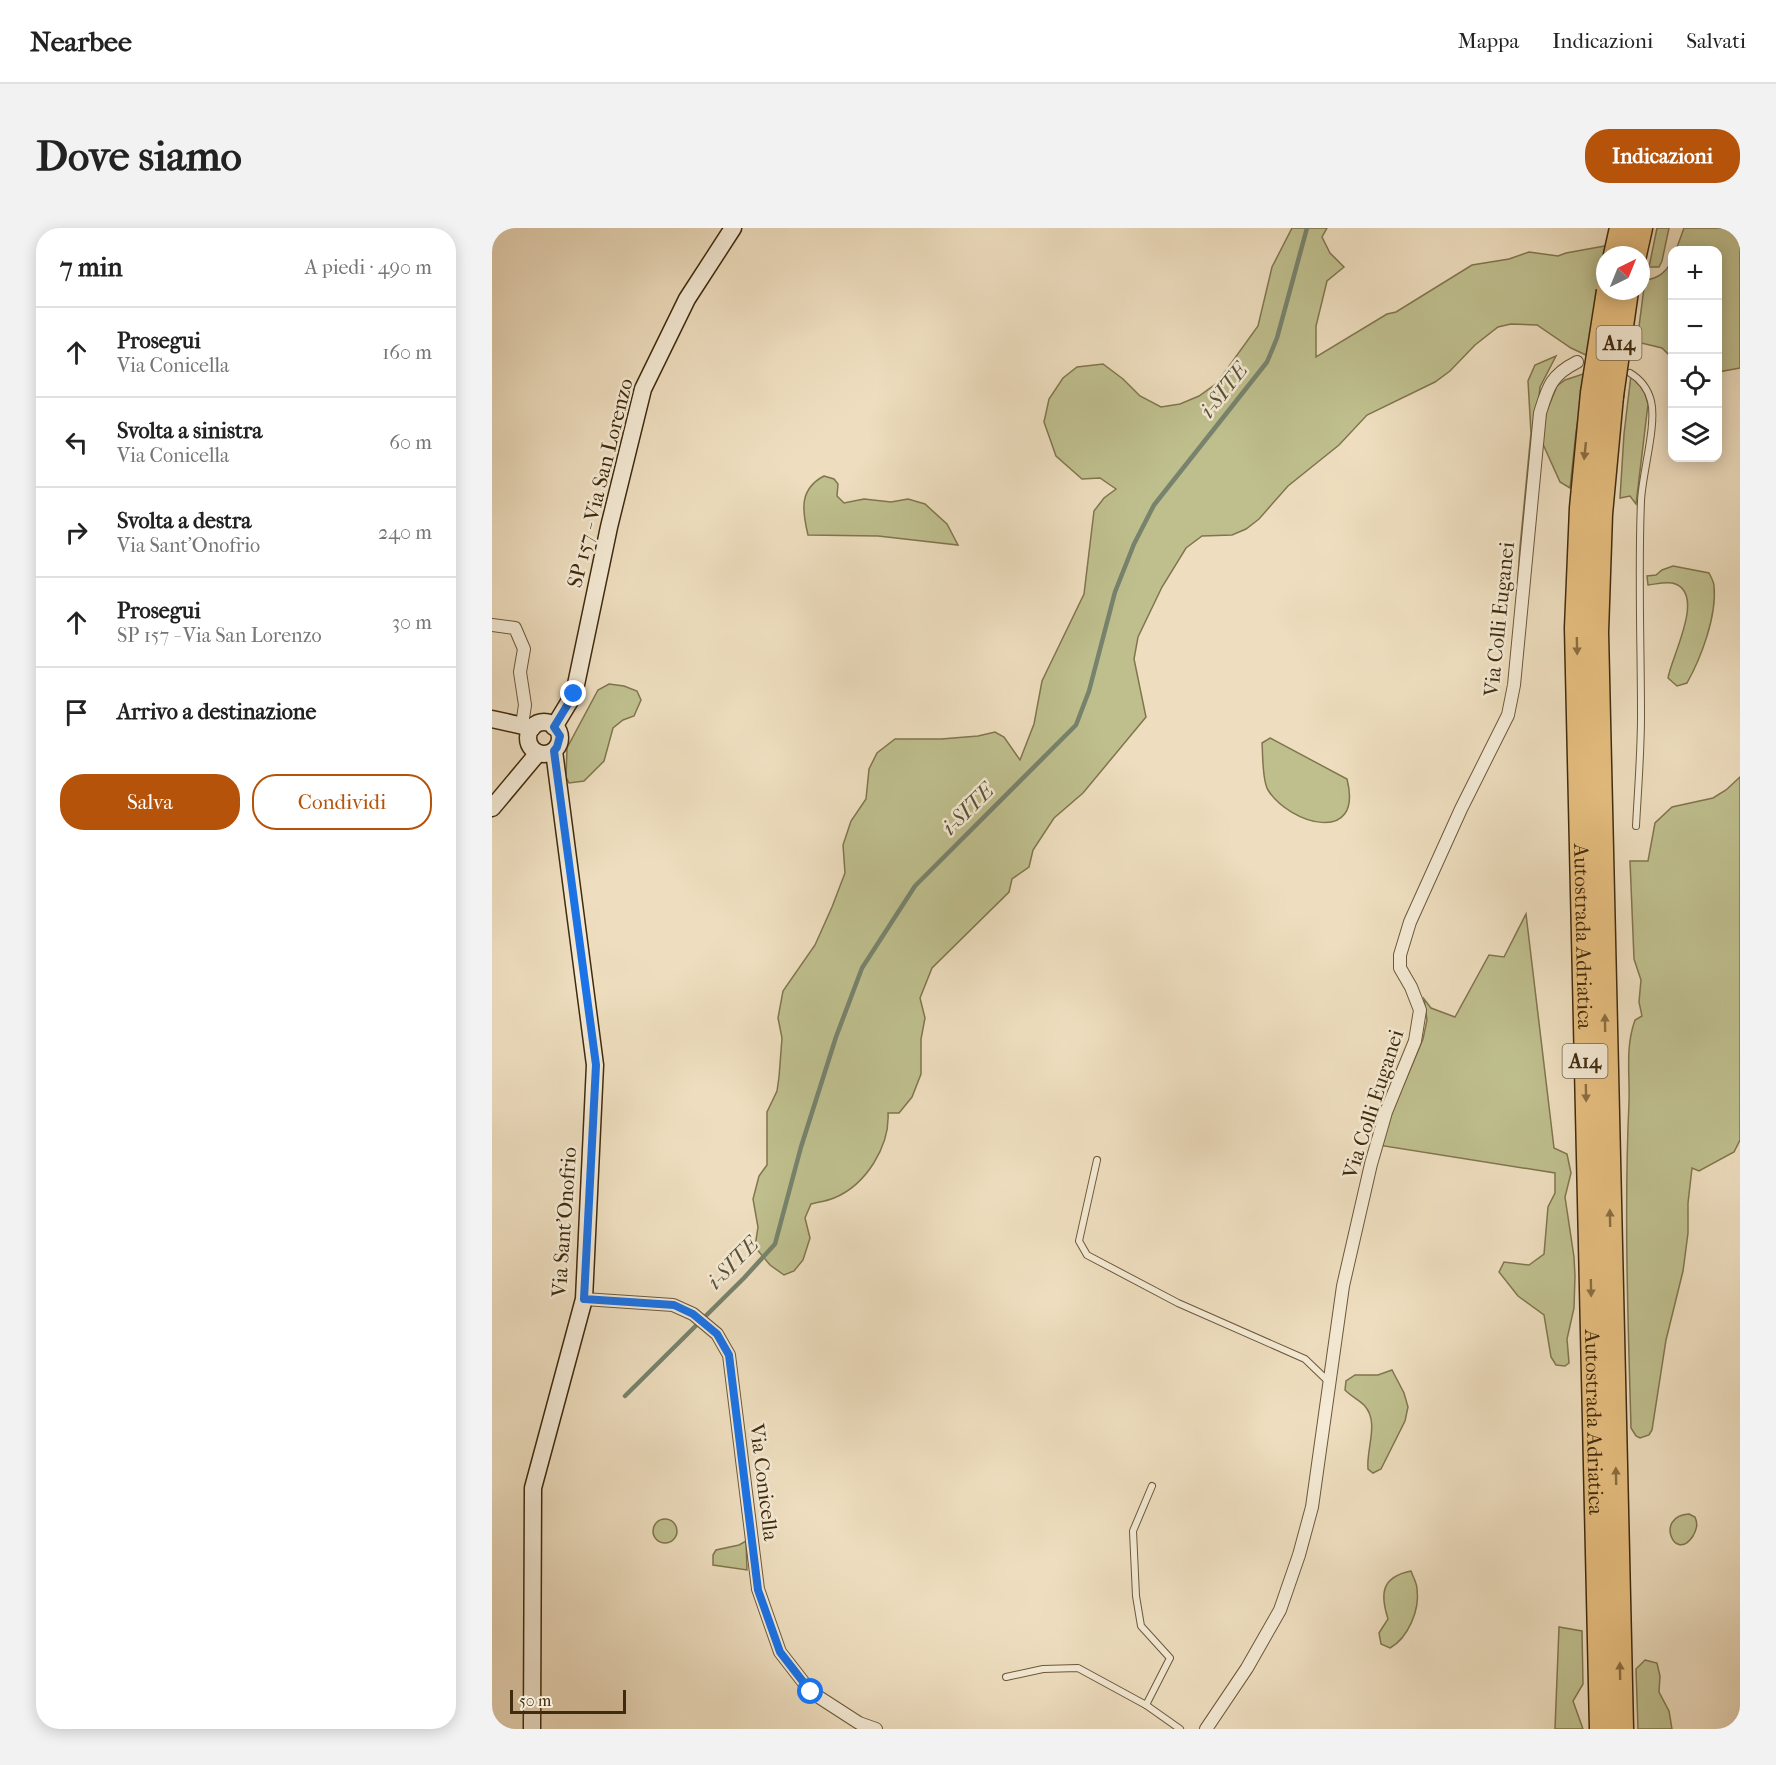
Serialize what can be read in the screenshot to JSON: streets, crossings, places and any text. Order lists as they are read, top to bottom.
{
  "streets": {
    "highway": ["A14", "Autostrada Adriatica"],
    "street": [
      "SP 157 - Via San Lorenzo",
      "Via Colli Euganei",
      "Via Sant'Onofrio",
      "Via Conicella"
    ]
  },
  "crossings": [
    ["SP 157 - Via San Lorenzo", "Via Sant'Onofrio"],
    ["Via Sant'Onofrio", "Via Conicella"]
  ],
  "water": ["i-SITE"],
  "scale_bar": "50 m",
  "north": "top right",
  "page": {
    "header": "Nearbee",
    "nav": ["Mappa", "Indicazioni", "Salvati"],
    "buttons": [
      "Indicazioni",
      ["Salva", "Condividi"]
    ],
    "title": "Dove siamo",
    "heading": ["7 min", "A piedi · 490 m"],
    "map_buttons": ["+", "−"],
    "list": [
      ["Prosegui", "Via Conicella", "160 m"],
      ["Svolta a sinistra", "Via Conicella", "60 m"],
      ["Svolta a destra", "Via Sant'Onofrio", "240 m"],
      ["Prosegui", "SP 157 - Via San Lorenzo", "30 m"],
      "Arrivo a destinazione"
    ],
    "scale": "50 m"
  }
}
